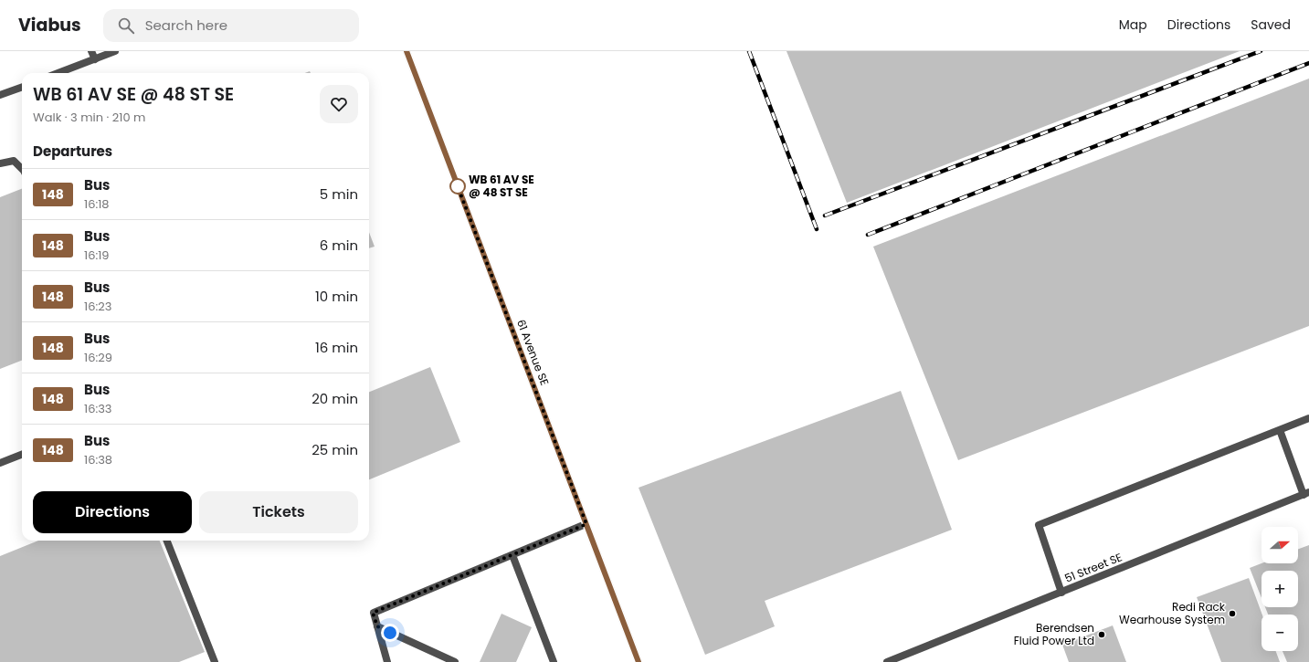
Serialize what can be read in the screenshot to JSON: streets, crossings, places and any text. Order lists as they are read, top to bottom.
{
  "streets": {
    "street": ["61 Avenue SE", "51 Street SE"]
  },
  "places": ["WB 61 AV SE @ 48 ST SE", "Redi Rack Wearhouse System", "Berendsen Fluid Power Ltd"],
  "lines": ["bus line 148"],
  "north": "right",
  "page": {
    "header": "Viabus",
    "search": "Search here",
    "nav": ["Map", "Directions", "Saved"],
    "heading": [
      ["WB 61 AV SE @ 48 ST SE", "Walk · 3 min · 210 m"],
      "Departures"
    ],
    "list": [
      {
        "mark": "148",
        "name": "Bus",
        "note": "16:18",
        "value": "5 min"
      },
      {
        "mark": "148",
        "name": "Bus",
        "note": "16:19",
        "value": "6 min"
      },
      {
        "mark": "148",
        "name": "Bus",
        "note": "16:23",
        "value": "10 min"
      },
      {
        "mark": "148",
        "name": "Bus",
        "note": "16:29",
        "value": "16 min"
      },
      {
        "mark": "148",
        "name": "Bus",
        "note": "16:33",
        "value": "20 min"
      },
      {
        "mark": "148",
        "name": "Bus",
        "note": "16:38",
        "value": "25 min"
      }
    ],
    "buttons": ["Directions", "Tickets"],
    "map_buttons": ["+", "−"]
  }
}
